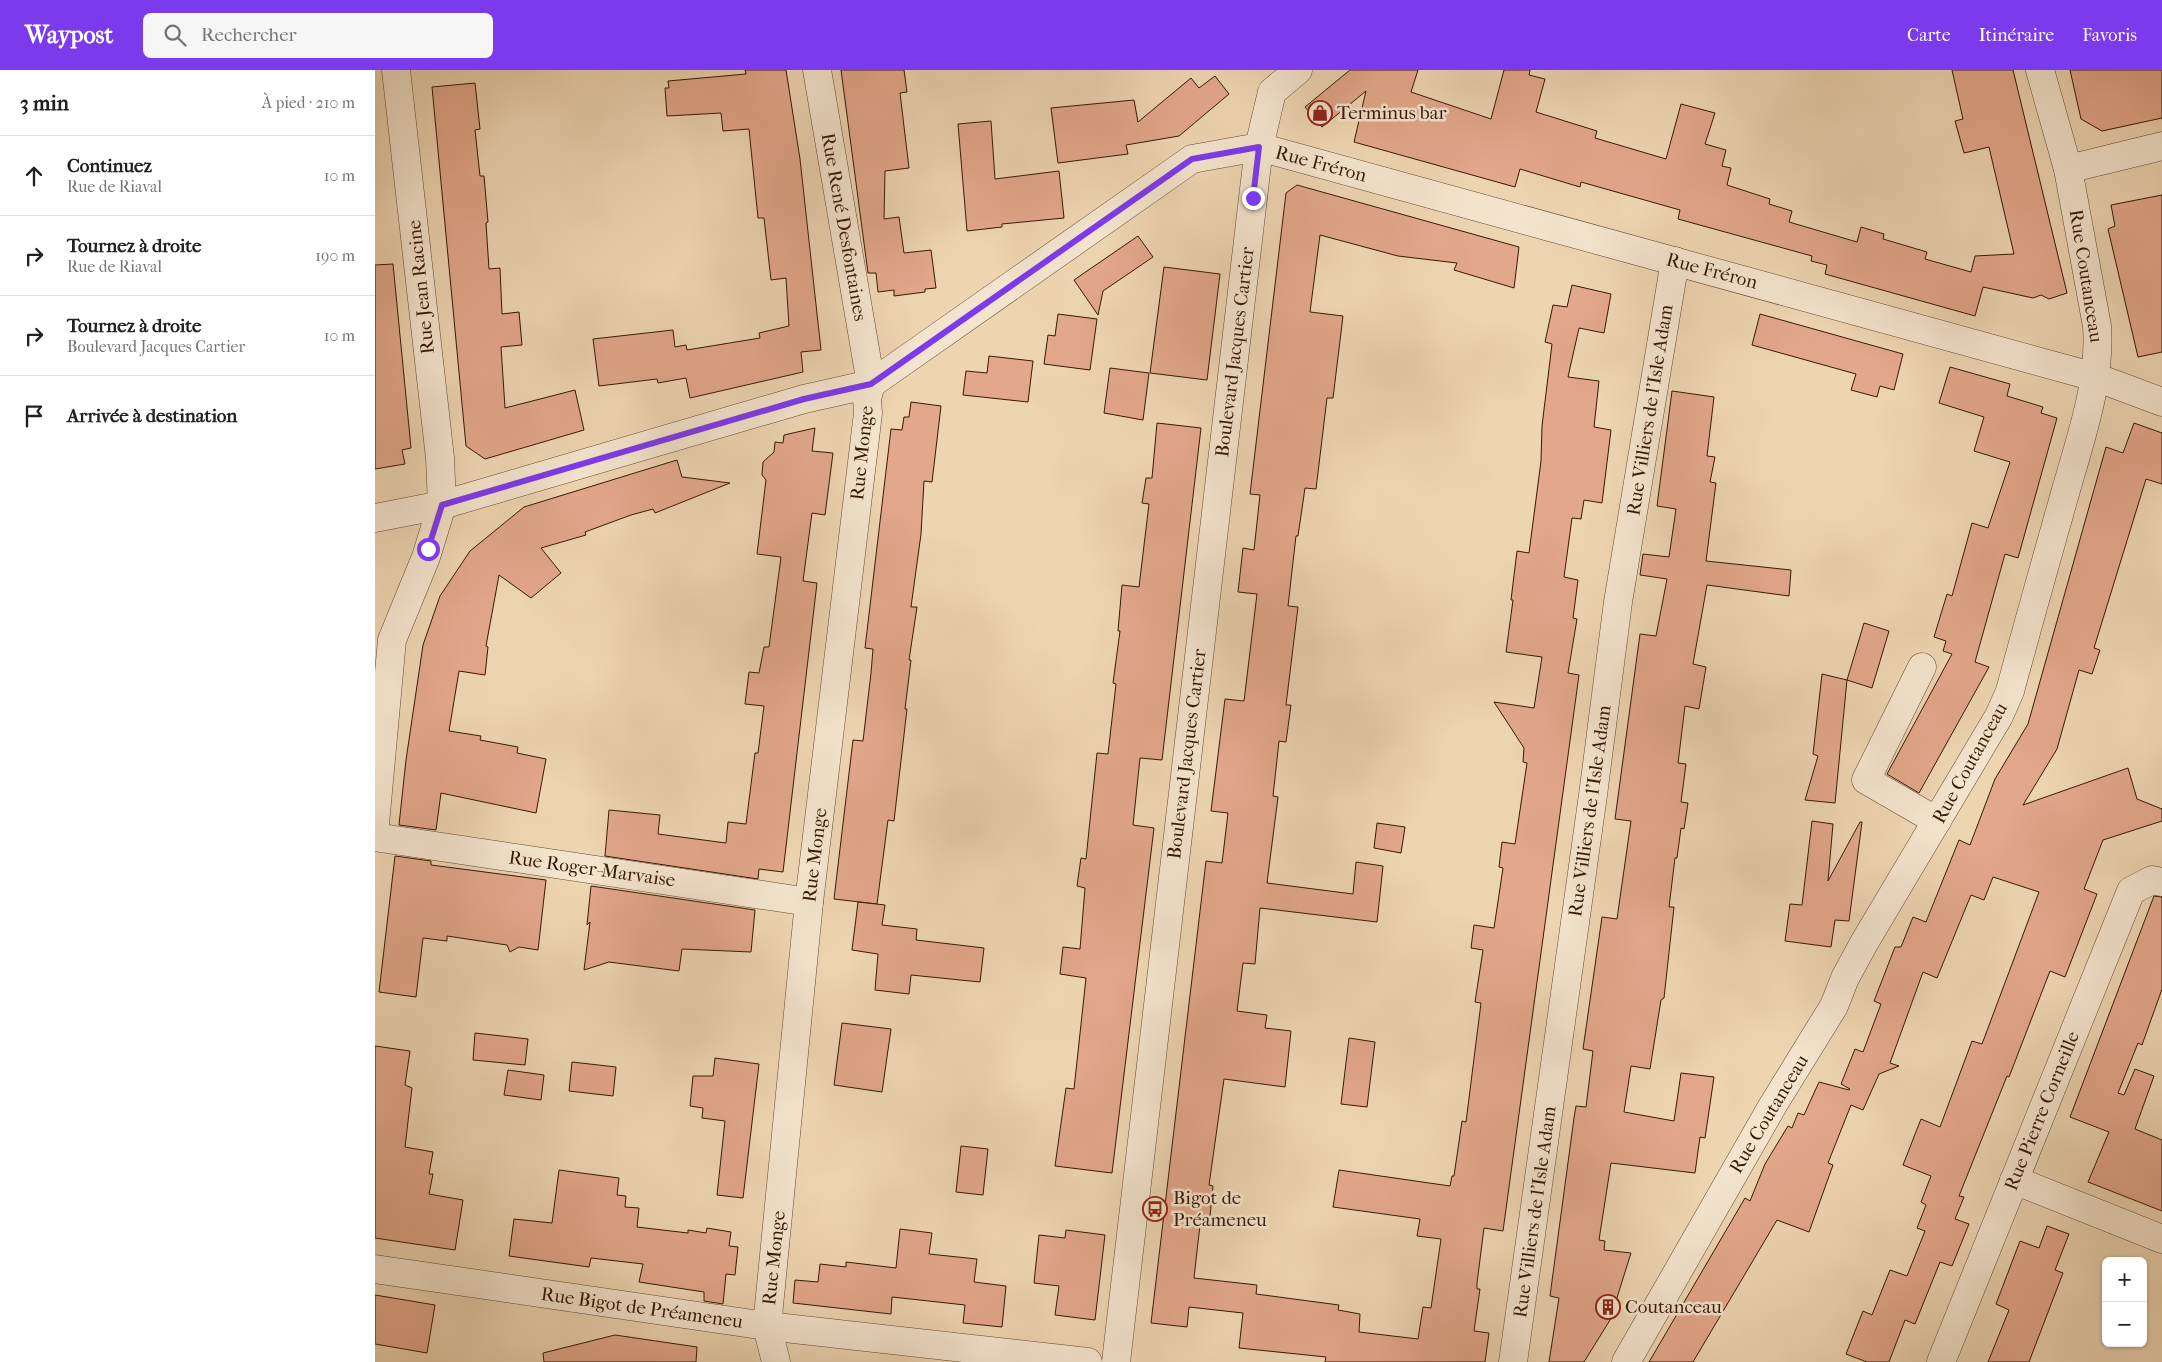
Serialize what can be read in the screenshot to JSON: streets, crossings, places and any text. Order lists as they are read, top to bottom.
{
  "streets": {
    "street": [
      "Rue Fréron",
      "Rue René Desfontaines",
      "Rue Coutanceau",
      "Rue Jean Racine",
      "Boulevard Jacques Cartier",
      "Rue Villiers de l'Isle Adam",
      "Rue Monge",
      "Rue Roger-Marvaise",
      "Rue Pierre Corneille",
      "Rue Bigot de Préameneu"
    ]
  },
  "crossings": [
    ["Rue Fréron", "Rue Coutanceau"],
    ["Rue Fréron", "Boulevard Jacques Cartier"],
    ["Rue Fréron", "Rue Villiers de l'Isle Adam"],
    ["Rue René Desfontaines", "Rue Monge"],
    ["Rue Monge", "Rue Roger-Marvaise"],
    ["Rue Monge", "Rue Bigot de Préameneu"]
  ],
  "places": {
    "shop": ["Terminus bar"],
    "bus stop": ["Bigot de Préameneu"],
    "building": ["Coutanceau"]
  },
  "page": {
    "header": "Waypost",
    "search": "Rechercher",
    "nav": ["Carte", "Itinéraire", "Favoris"],
    "heading": ["3 min", "À pied · 210 m"],
    "list": [
      ["Continuez", "Rue de Riaval", "10 m"],
      ["Tournez à droite", "Rue de Riaval", "190 m"],
      ["Tournez à droite", "Boulevard Jacques Cartier", "10 m"],
      "Arrivée à destination"
    ],
    "map_buttons": ["+", "−"]
  }
}
